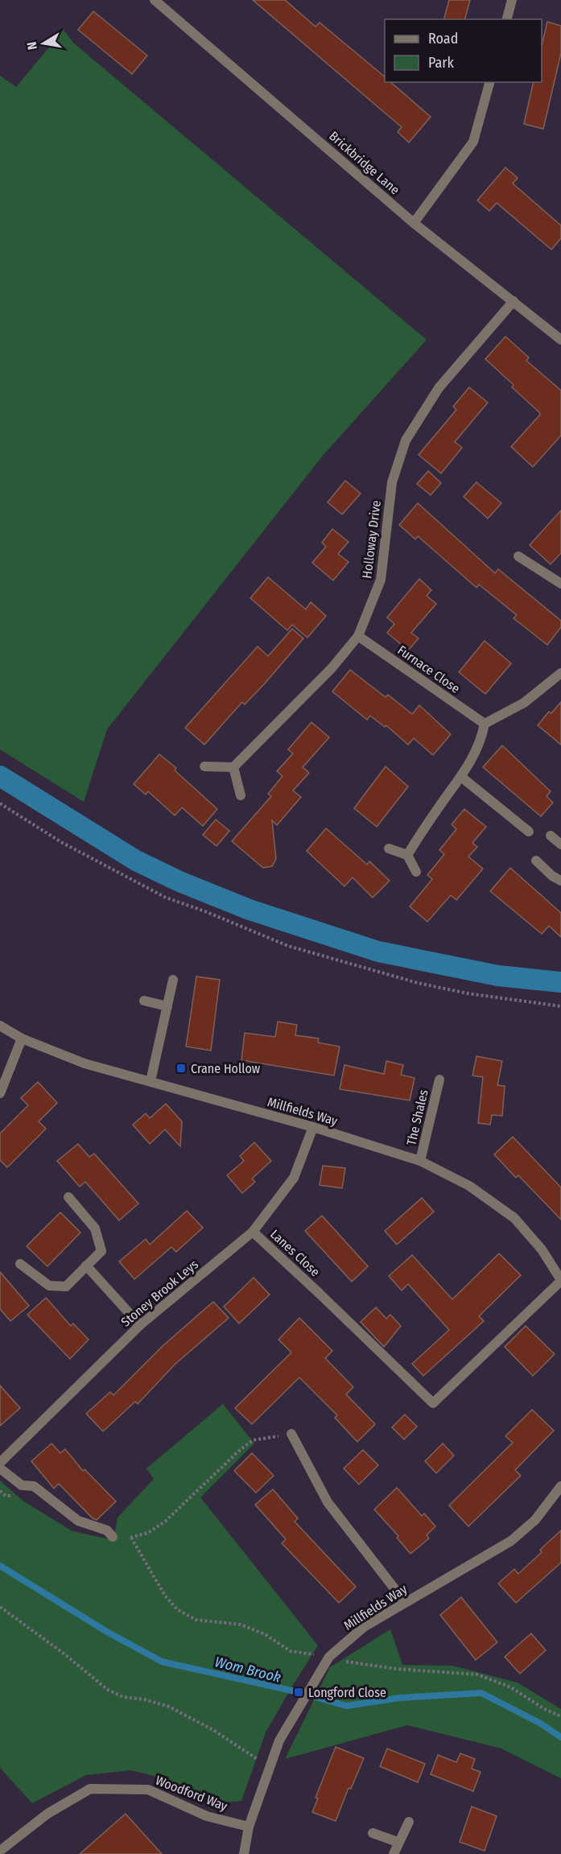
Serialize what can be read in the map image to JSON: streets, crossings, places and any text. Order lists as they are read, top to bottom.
{
  "streets": {
    "street": [
      "Brickbridge Lane",
      "Holloway Drive",
      "Furnace Close",
      "Millfields Way",
      "The Shales",
      "Lanes Close",
      "Stoney Brook Leys",
      "Woodford Way"
    ]
  },
  "crossings": [
    ["Brickbridge Lane", "Holloway Drive"],
    ["Holloway Drive", "Furnace Close"],
    ["Millfields Way", "The Shales"],
    ["Millfields Way", "Lanes Close"],
    ["Millfields Way", "Stoney Brook Leys"],
    ["Millfields Way", "Woodford Way"],
    ["Lanes Close", "Stoney Brook Leys"]
  ],
  "water": ["Wom Brook"],
  "places": {
    "transit": ["Crane Hollow", "Longford Close"]
  },
  "legend": ["Road", "Park"],
  "north": "left"
}
